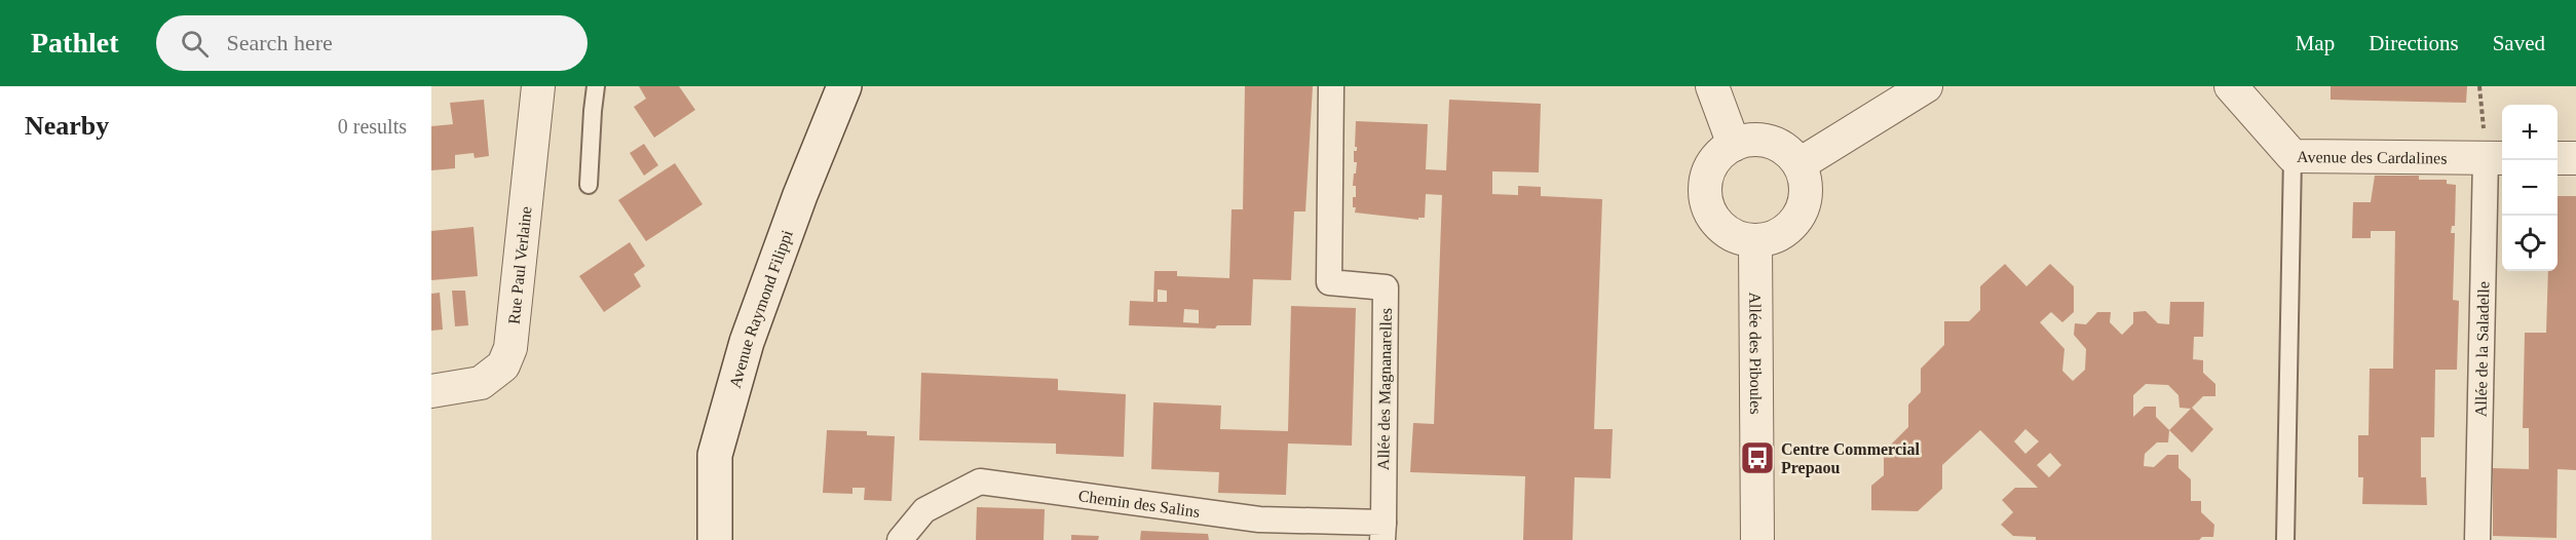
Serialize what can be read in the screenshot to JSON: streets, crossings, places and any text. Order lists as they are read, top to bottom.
{
  "streets": {
    "main road": ["Avenue Raymond Filippi"],
    "street": [
      "Avenue des Cardalines",
      "Rue Paul Verlaine",
      "Allée de la Saladelle",
      "Allée des Piboules",
      "Allée des Magnanarelles",
      "Chemin des Salins"
    ]
  },
  "crossings": [
    ["Avenue des Cardalines", "Allée de la Saladelle"],
    ["Allée des Magnanarelles", "Chemin des Salins"]
  ],
  "places": {
    "bus stop": ["Centre Commercial Prepaou"]
  },
  "page": {
    "header": "Pathlet",
    "search": "Search here",
    "nav": ["Map", "Directions", "Saved"],
    "heading": ["Nearby", "0 results"],
    "map_buttons": ["+", "−"]
  }
}
